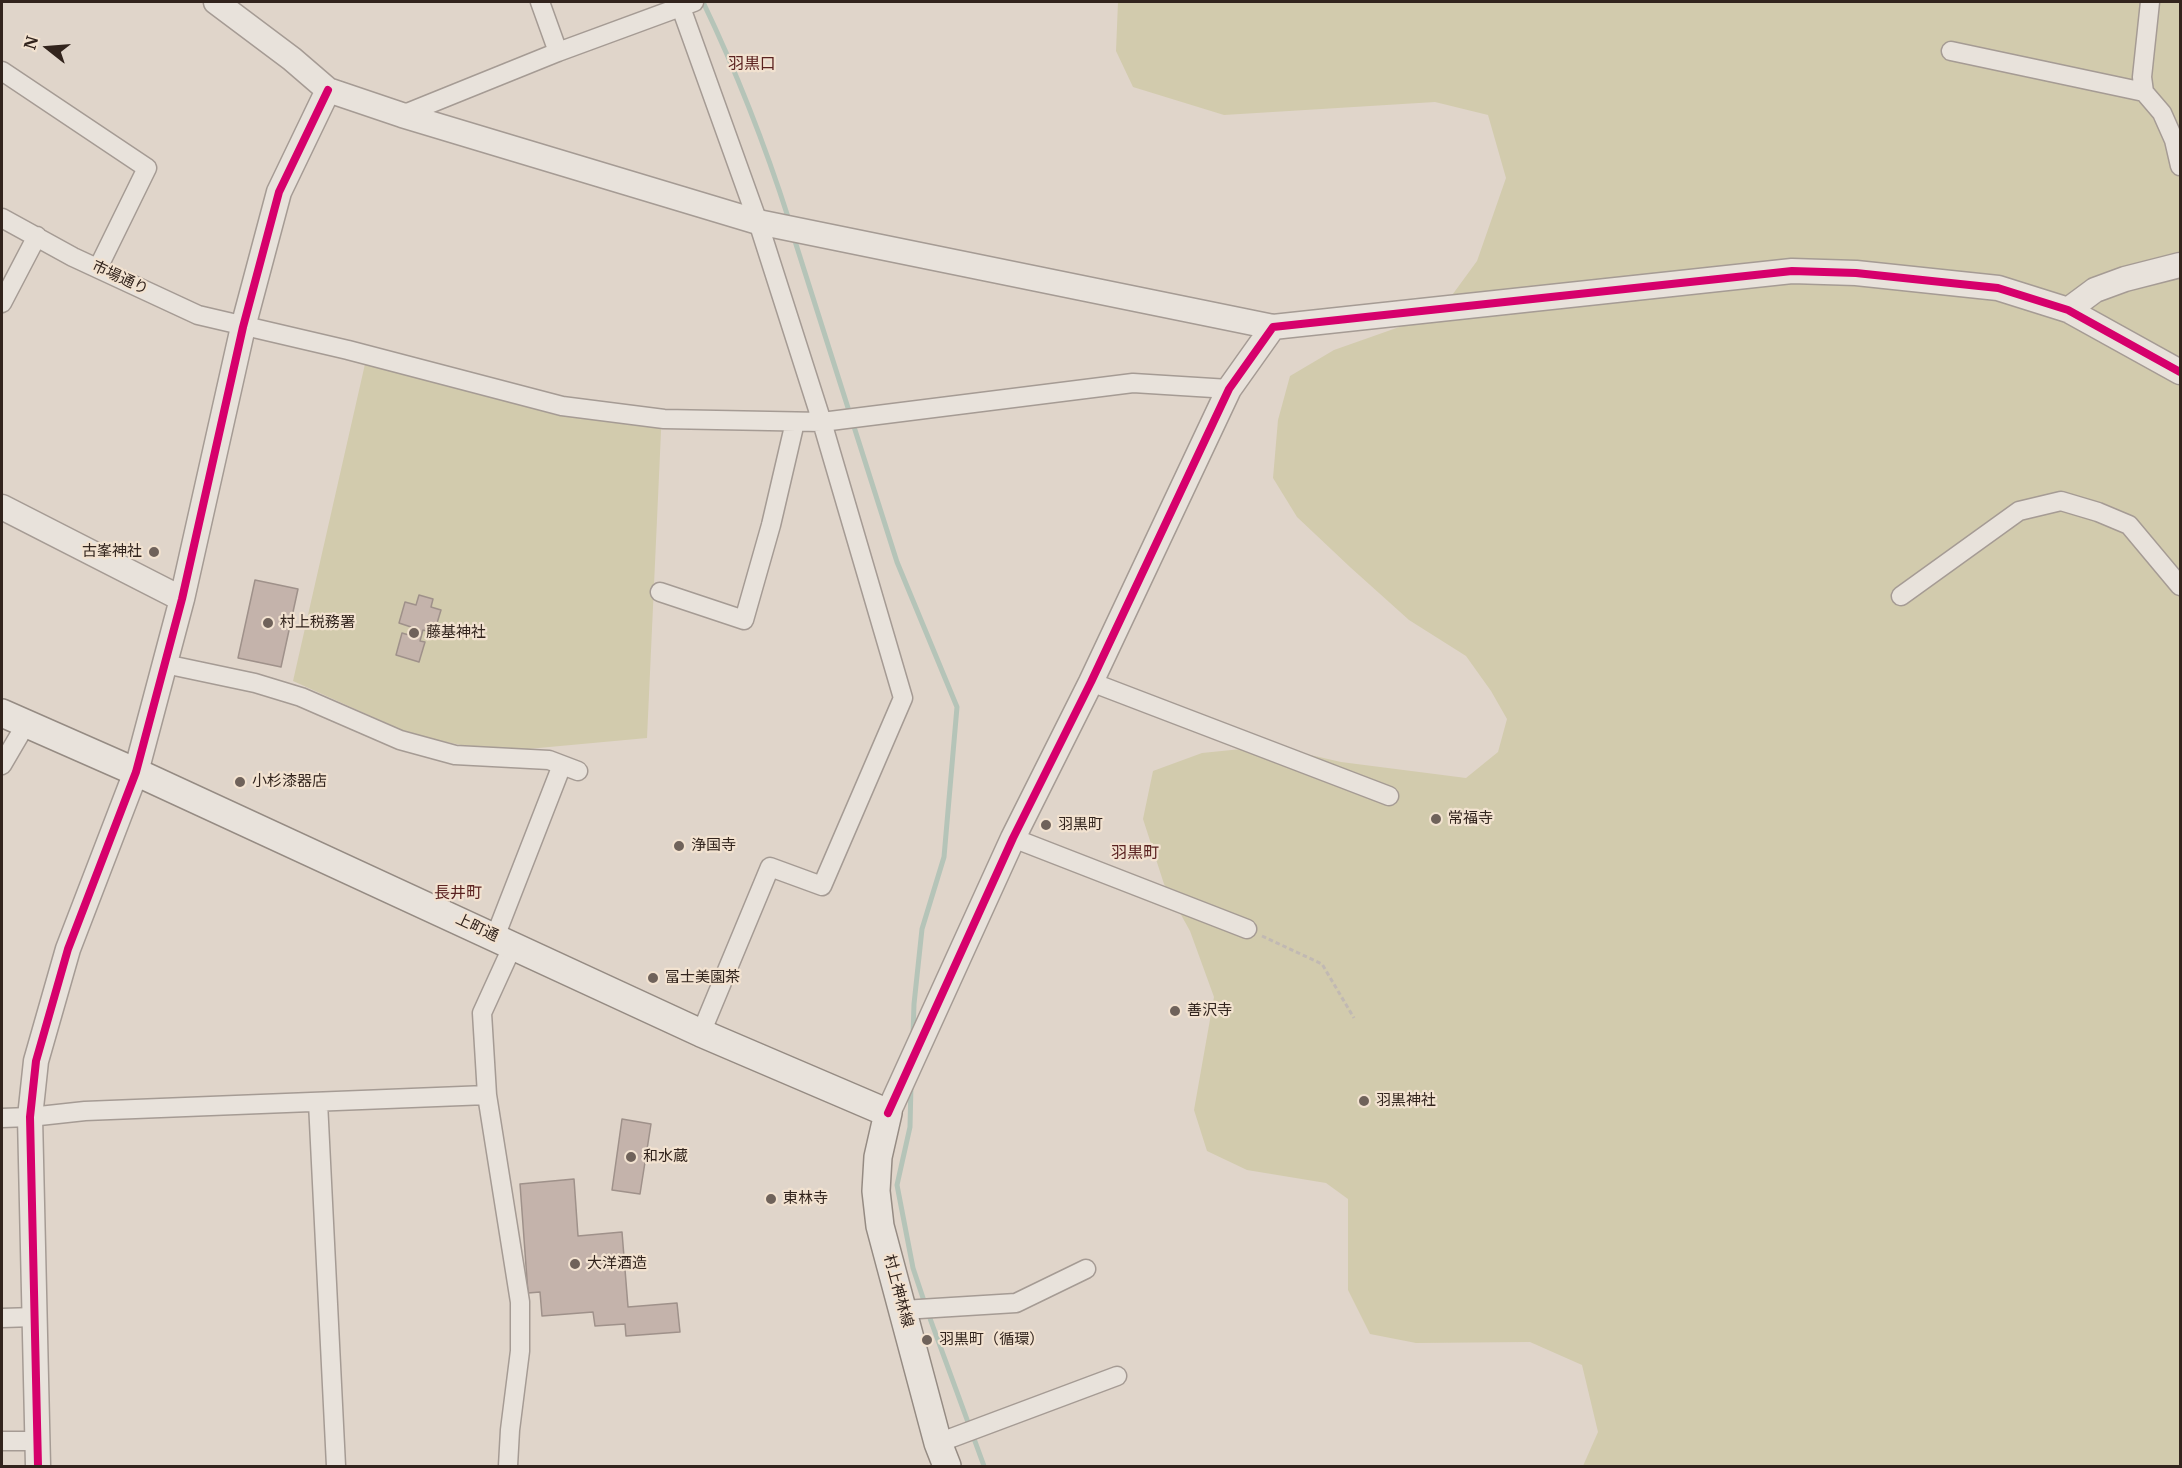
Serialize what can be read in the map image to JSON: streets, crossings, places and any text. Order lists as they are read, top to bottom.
{
  "streets": {
    "main road": ["上町通", "村上神林線"],
    "street": ["市場通り"]
  },
  "crossings": [
    ["上町通", "村上神林線"]
  ],
  "districts": ["羽黒口", "羽黒町", "長井町"],
  "places": [
    "古峯神社",
    "村上税務署",
    "藤基神社",
    "小杉漆器店",
    "常福寺",
    "羽黒町",
    "浄国寺",
    "冨士美園茶",
    "善沢寺",
    "羽黒神社",
    "和水蔵",
    "東林寺",
    "大洋酒造",
    "羽黒町（循環）"
  ],
  "north": "left"
}
